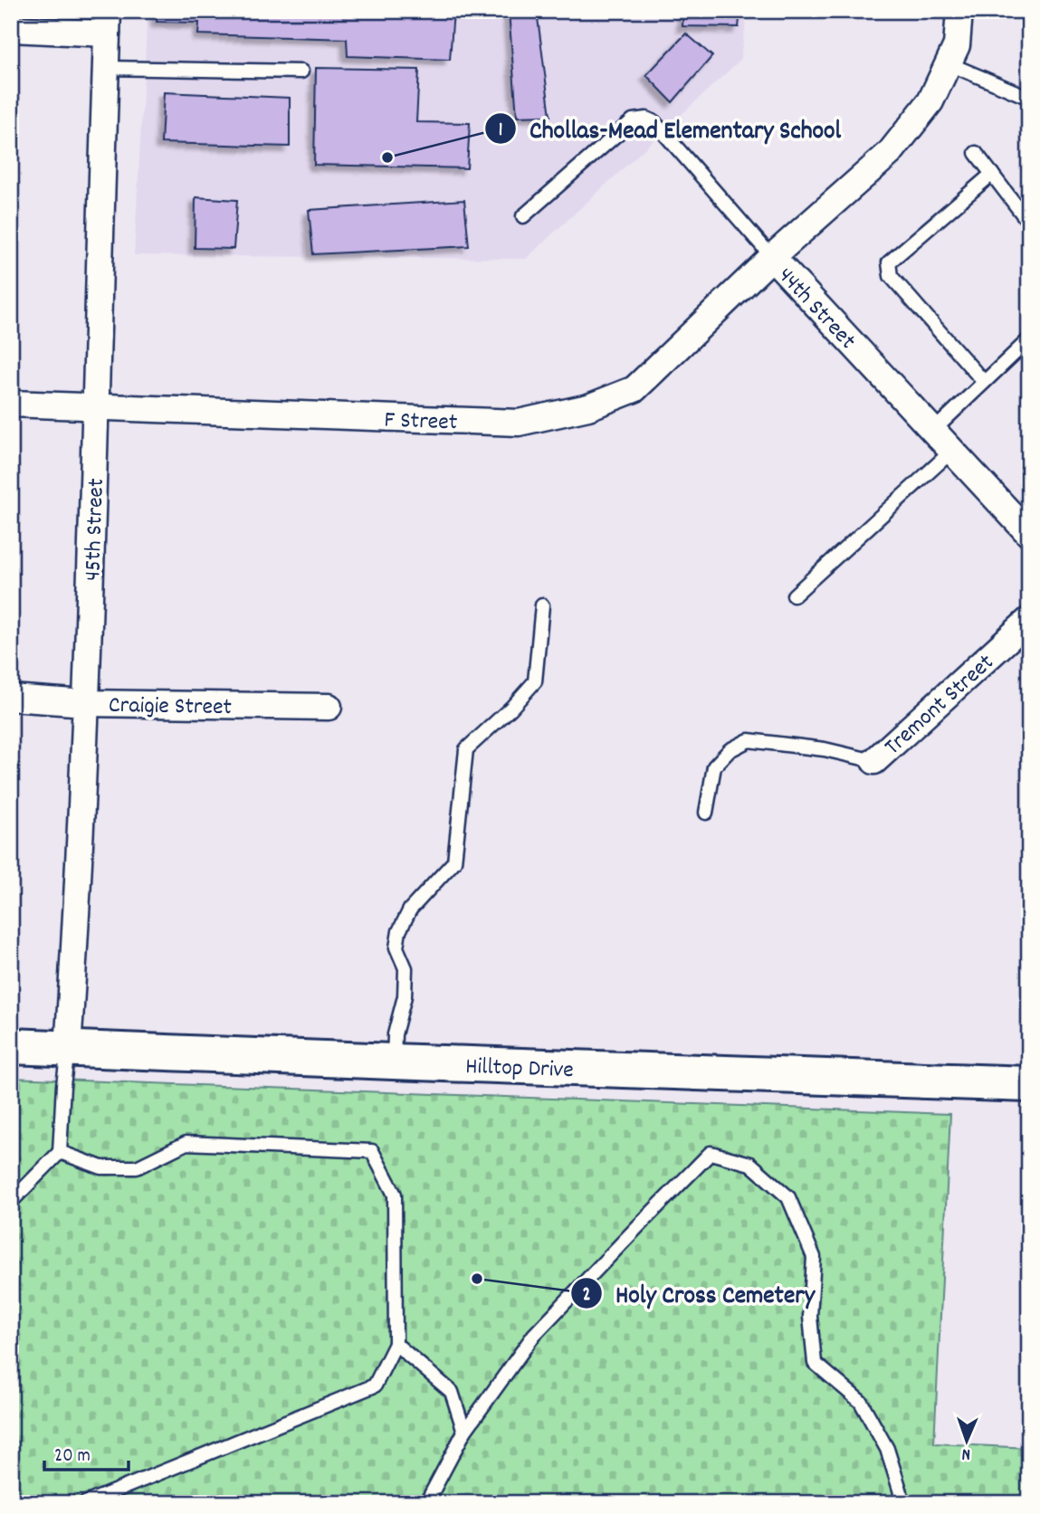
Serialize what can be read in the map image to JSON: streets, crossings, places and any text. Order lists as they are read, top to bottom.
{
  "streets": {
    "street": [
      "44th Street",
      "F Street",
      "45th Street",
      "Tremont Street",
      "Craigie Street",
      "Hilltop Drive"
    ]
  },
  "crossings": [
    ["44th Street", "F Street"],
    ["F Street", "45th Street"],
    ["45th Street", "Craigie Street"],
    ["45th Street", "Hilltop Drive"]
  ],
  "places": ["Chollas-Mead Elementary School", "Holy Cross Cemetery"],
  "scale_bar": "20 m",
  "north": "bottom"
}
